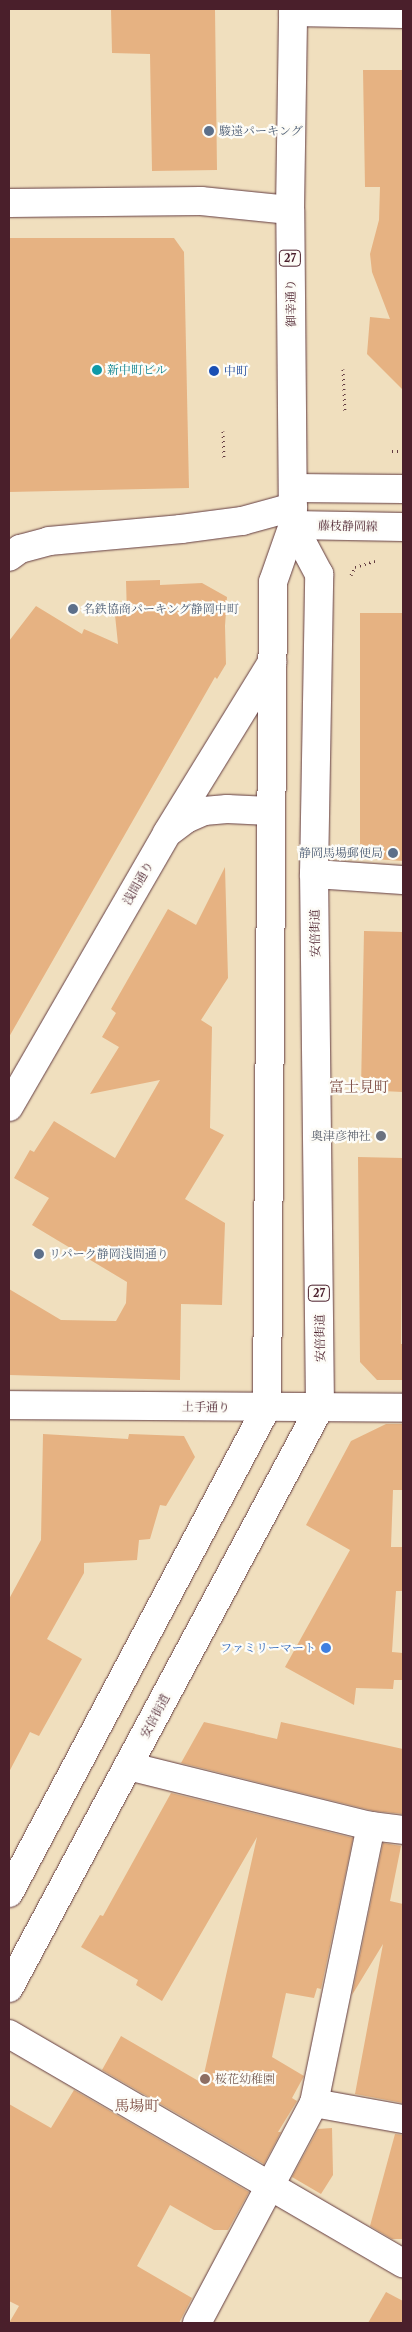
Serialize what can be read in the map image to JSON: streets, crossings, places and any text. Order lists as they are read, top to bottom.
{
  "streets": {
    "main road": [
      "27",
      "御幸通り",
      "藤枝静岡線",
      "浅間通り",
      "安倍街道",
      "土手通り"
    ]
  },
  "crossings": [
    ["27", "御幸通り"],
    ["27", "藤枝静岡線"],
    ["27", "浅間通り"],
    ["27", "安倍街道"],
    ["27", "土手通り"],
    ["御幸通り", "藤枝静岡線"],
    ["御幸通り", "安倍街道"],
    ["藤枝静岡線", "安倍街道"],
    ["安倍街道", "土手通り"]
  ],
  "districts": ["富士見町", "馬場町"],
  "places": [
    "駿遠パーキング",
    "新中町ビル",
    "中町",
    "名鉄協商パーキング静岡中町",
    "静岡馬場郵便局",
    "奥津彦神社",
    "リパーク静岡浅間通り",
    "ファミリーマート",
    "桜花幼稚園"
  ]
}
